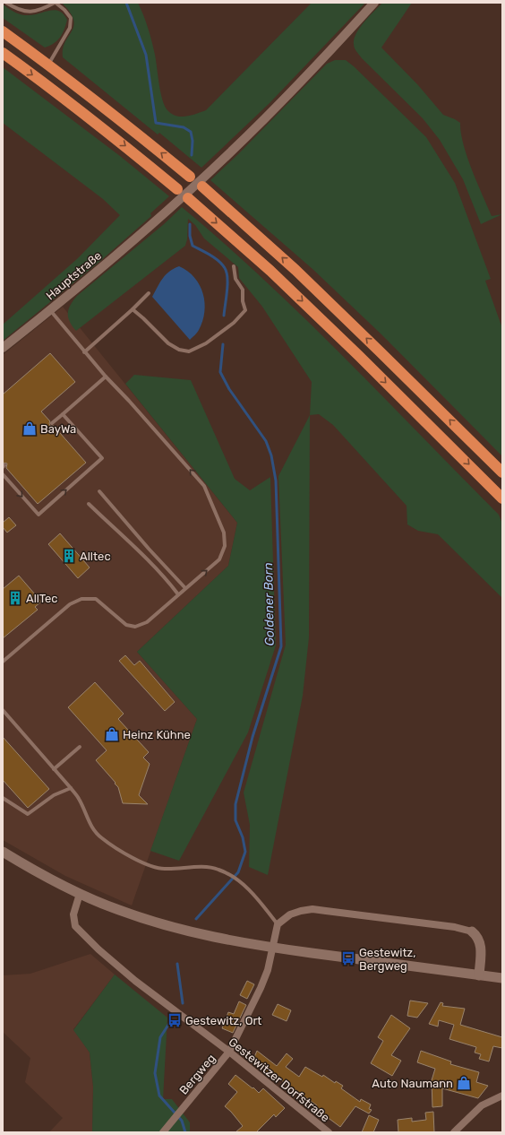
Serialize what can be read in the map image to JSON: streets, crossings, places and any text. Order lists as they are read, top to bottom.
{
  "streets": {
    "street": ["Hauptstraße", "Bergweg", "Gestewitzer Dorfstraße"]
  },
  "crossings": [
    ["Bergweg", "Gestewitzer Dorfstraße"]
  ],
  "water": ["Goldener Born"],
  "places": {
    "shop": ["BayWa", "Heinz Kühne", "Auto Naumann"],
    "building": ["Alltec", "AllTec"],
    "bus stop": ["Gestewitz, Bergweg", "Gestewitz, Ort"]
  }
}
